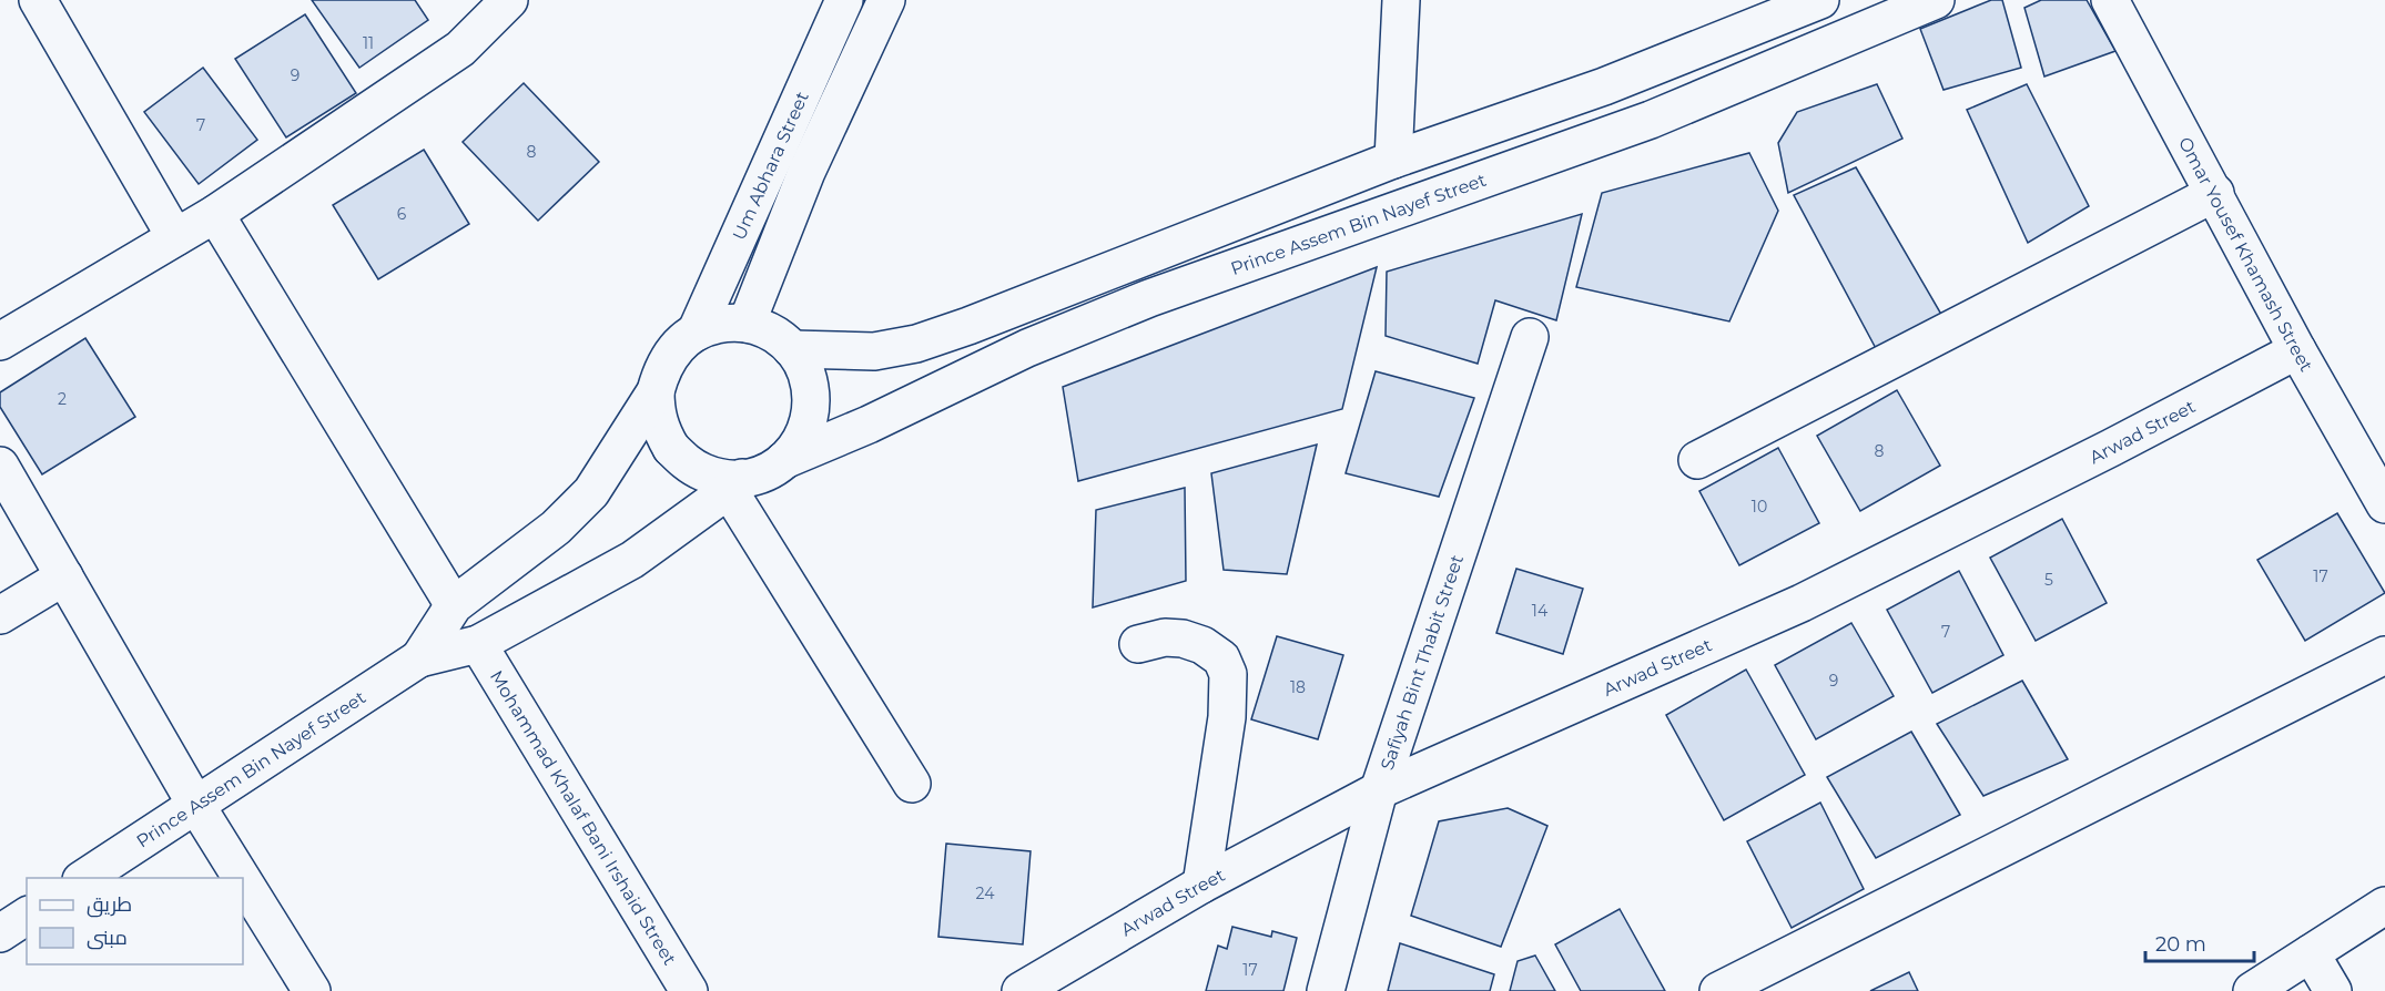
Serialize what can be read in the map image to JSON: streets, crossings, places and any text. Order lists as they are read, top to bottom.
{
  "streets": {
    "street": [
      "Um Abhara Street",
      "Prince Assem Bin Nayef Street",
      "Omar Yousef Khamash Street",
      "Arwad Street",
      "Safiyah Bint Thabit Street",
      "Mohammad Khalaf Bani Irshaid Street"
    ]
  },
  "crossings": [
    ["Um Abhara Street", "Prince Assem Bin Nayef Street"],
    ["Prince Assem Bin Nayef Street", "Mohammad Khalaf Bani Irshaid Street"],
    ["Omar Yousef Khamash Street", "Arwad Street"],
    ["Arwad Street", "Safiyah Bint Thabit Street"]
  ],
  "house_numbers": [
    "11",
    "9",
    "7",
    "8",
    "6",
    "2",
    "8",
    "10",
    "17",
    "5",
    "14",
    "7",
    "9",
    "18",
    "24",
    "17"
  ],
  "legend": ["طريق", "مبنى"],
  "scale_bar": "20 m"
}
